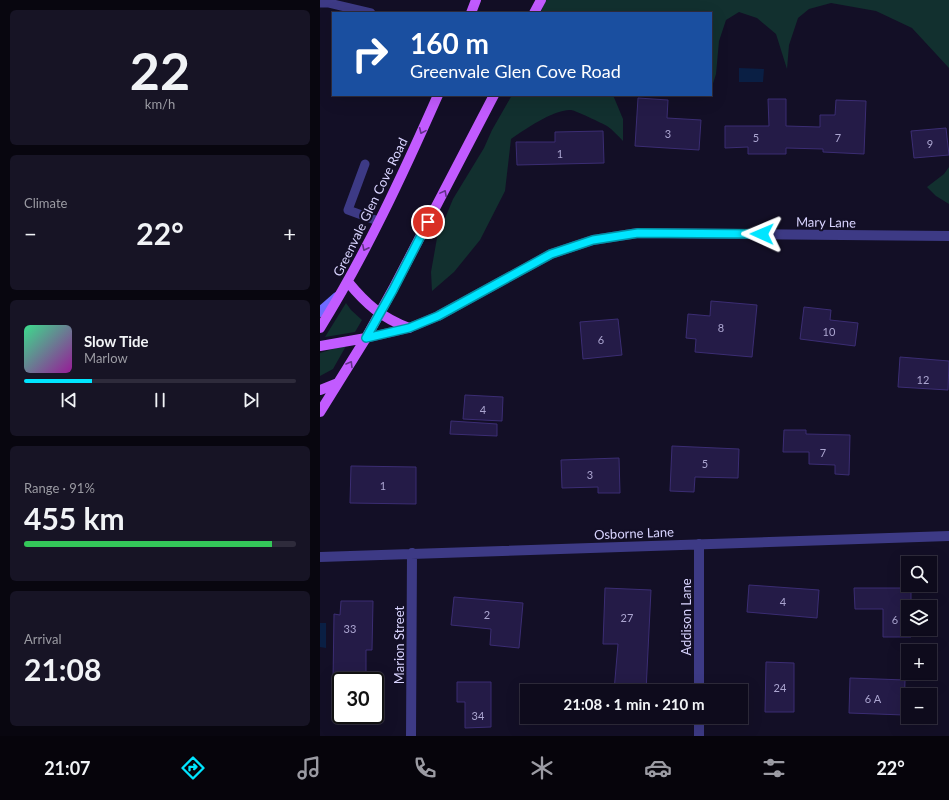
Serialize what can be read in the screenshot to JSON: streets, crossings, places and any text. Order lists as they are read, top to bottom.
{
  "streets": {
    "main road": ["Greenvale Glen Cove Road"],
    "street": [
      "Mary Lane",
      "Osborne Lane",
      "Addison Lane",
      "Marion Street"
    ]
  },
  "crossings": [
    ["Osborne Lane", "Addison Lane"],
    ["Osborne Lane", "Marion Street"]
  ],
  "house_numbers": [
    "3",
    "5",
    "7",
    "9",
    "1",
    "8",
    "10",
    "6",
    "12",
    "4",
    "7",
    "5",
    "3",
    "1",
    "4",
    "2",
    "27",
    "6",
    "33",
    "24",
    "6 A",
    "34"
  ],
  "page": {
    "tile": [
      ["22", "km/h"],
      "Climate",
      ["Range · 91%", "455 km"],
      ["Arrival", "21:08"]
    ],
    "turn": ["160 m", "Greenvale Glen Cove Road"],
    "heat": ["−", "22°", "+"],
    "song": ["Slow Tide", "Marlow"],
    "map_buttons": ["+", "−"],
    "limit": "30",
    "trip": "21:08 · 1 min · 210 m",
    "tabs": ["21:07", "22°"]
  }
}
